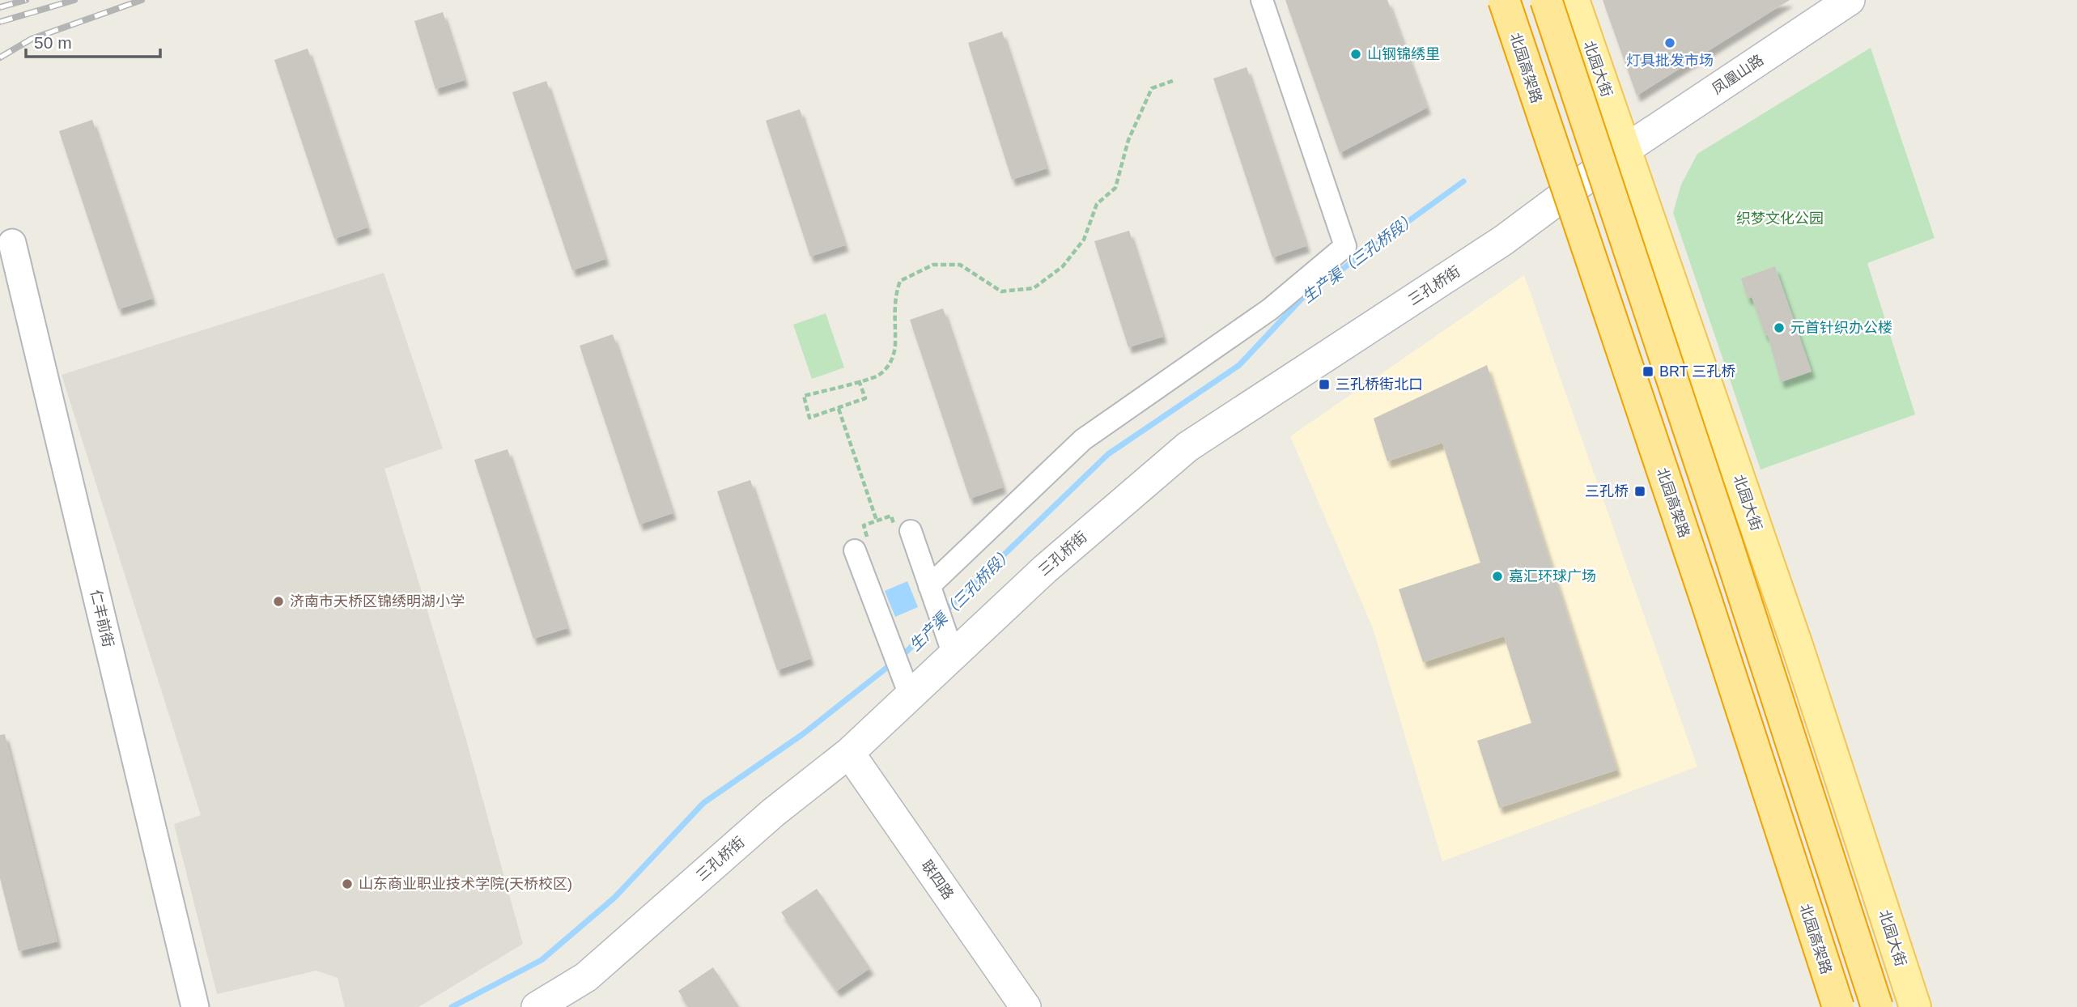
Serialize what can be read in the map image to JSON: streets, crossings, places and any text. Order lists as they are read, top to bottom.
{
  "streets": {
    "highway": ["北园高架路"],
    "main road": [
      "北园大街",
      "凤凰山路",
      "三孔桥街",
      "联四路"
    ],
    "street": ["仁丰前街"]
  },
  "crossings": [
    ["北园大街", "凤凰山路"],
    ["北园大街", "三孔桥街"],
    ["凤凰山路", "三孔桥街"],
    ["三孔桥街", "联四路"]
  ],
  "water": ["生产渠（三孔桥段）"],
  "parks": ["织梦文化公园"],
  "places": {
    "other": [
      "灯具批发市场",
      "山钢锦绣里",
      "元首针织办公楼",
      "嘉汇环球广场",
      "济南市天桥区锦绣明湖小学",
      "山东商业职业技术学院(天桥校区)"
    ],
    "transit": ["BRT 三孔桥", "三孔桥街北口", "三孔桥"]
  },
  "scale_bar": "50 m"
}
